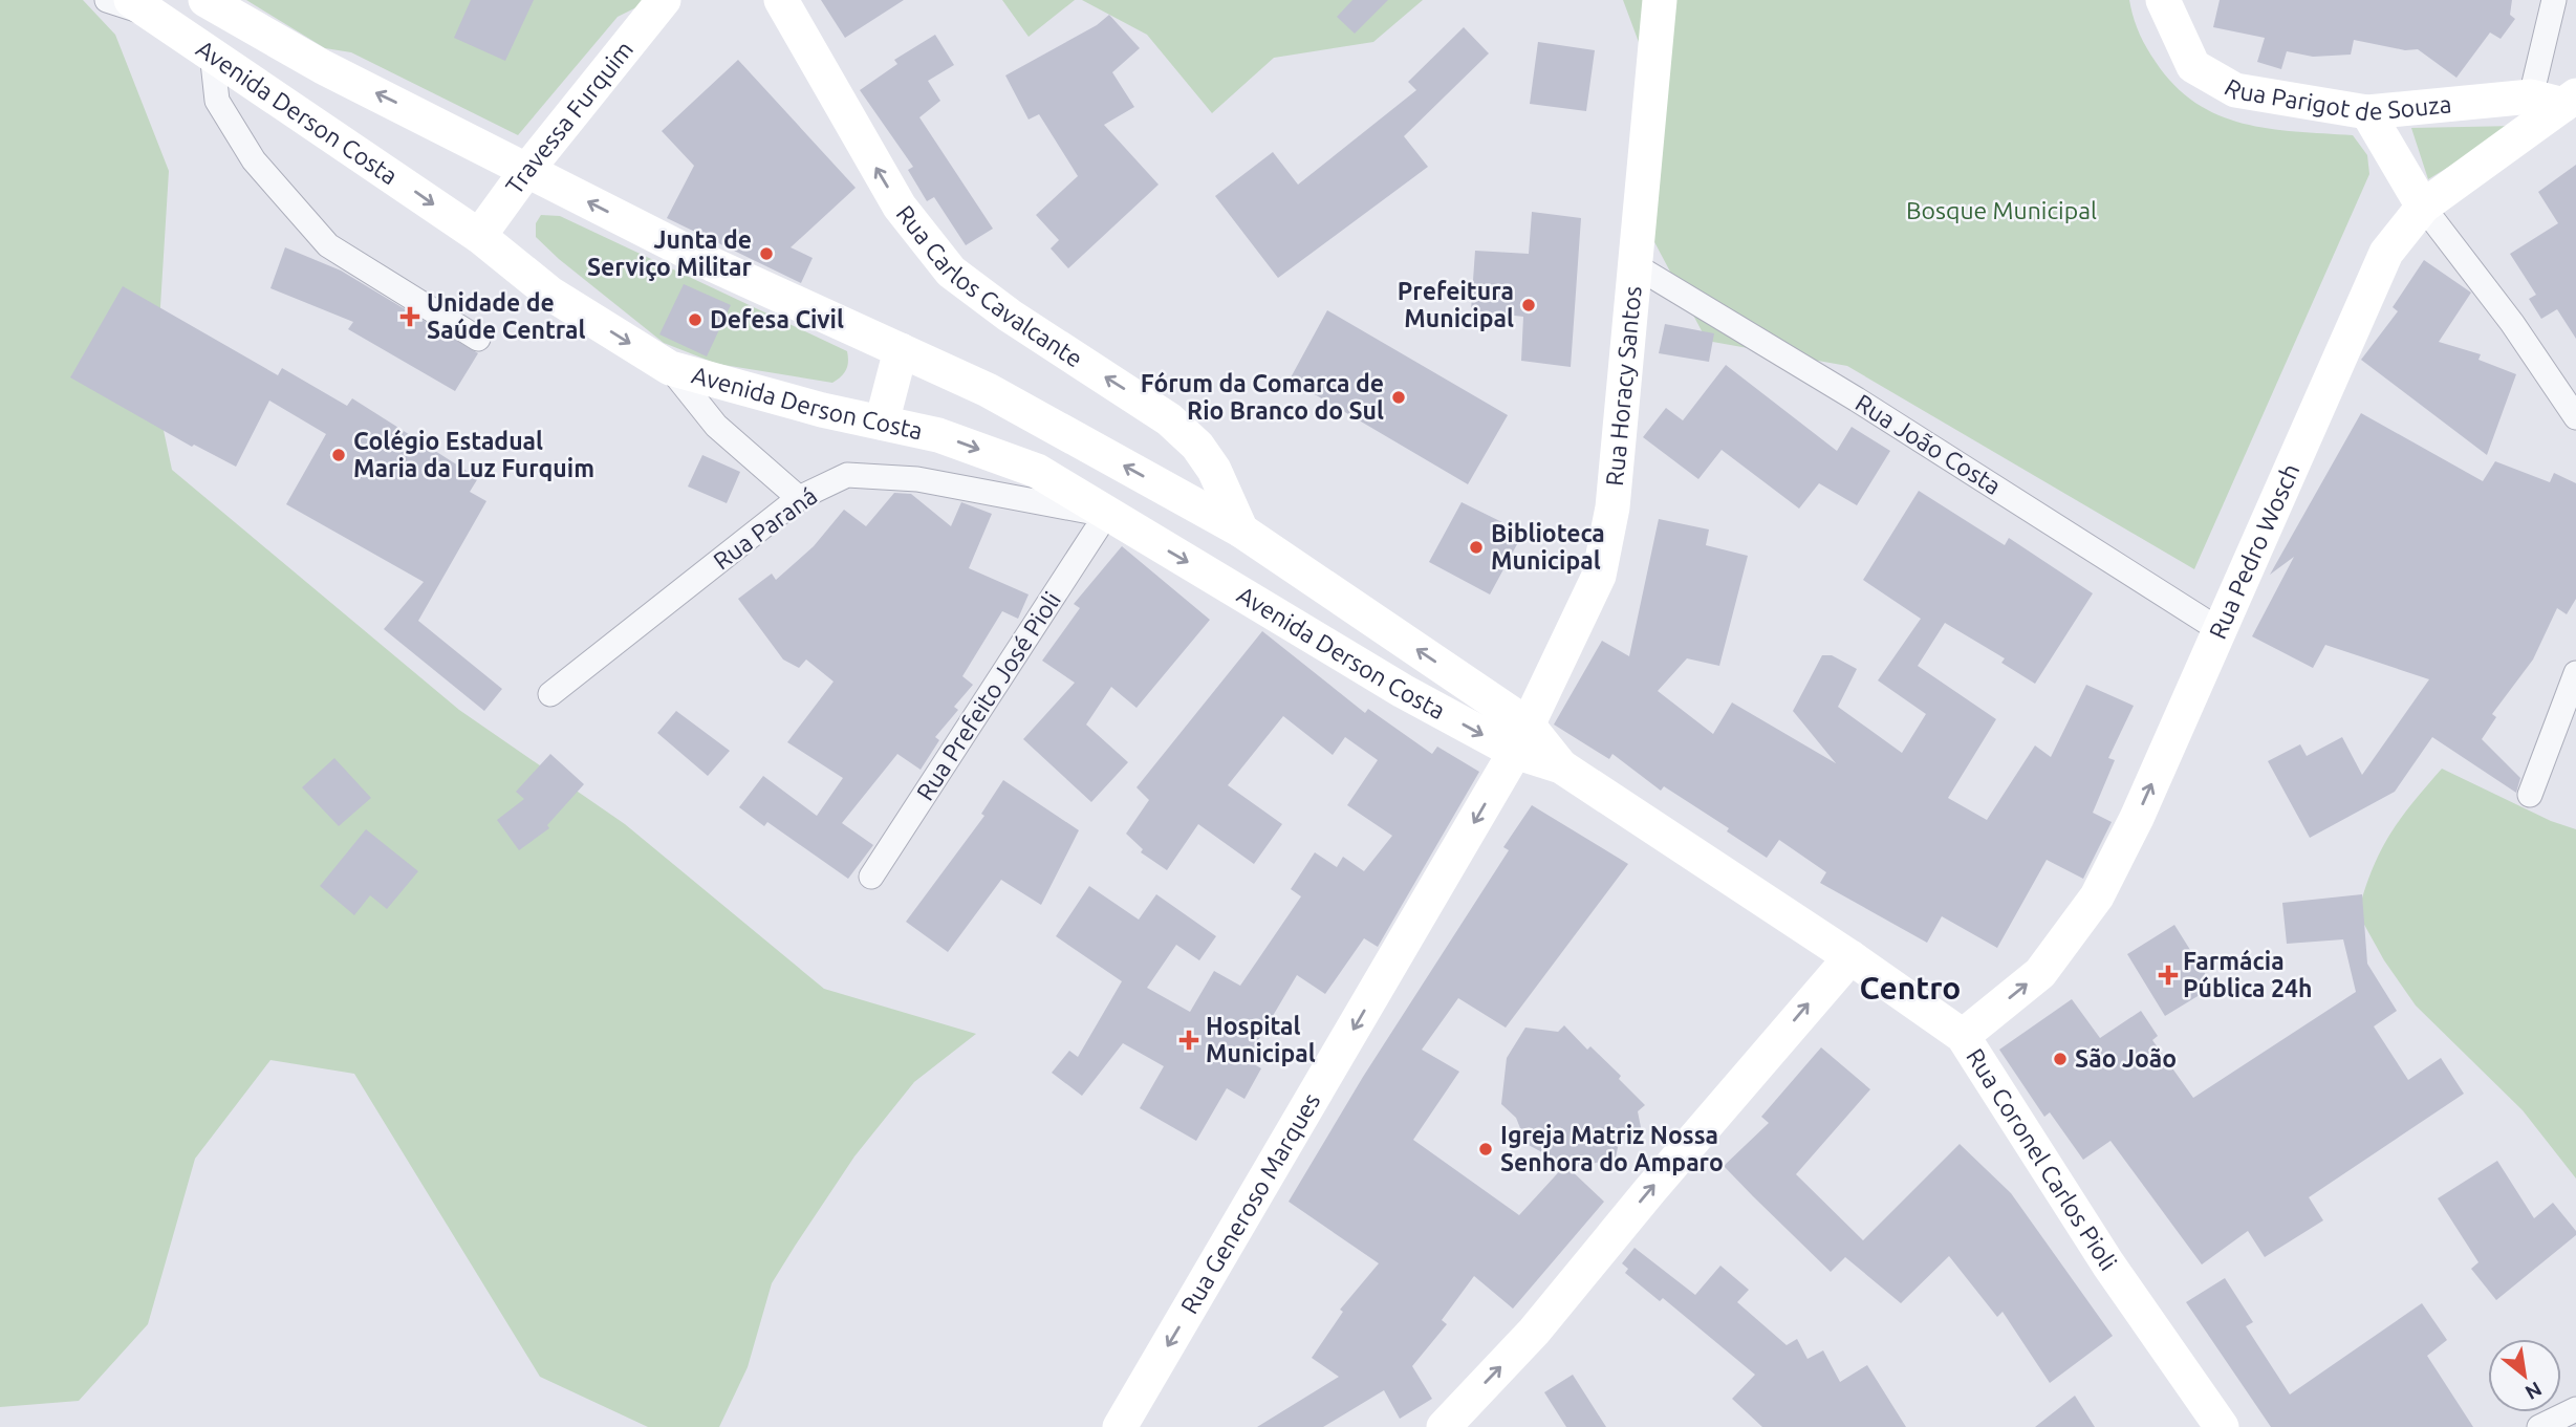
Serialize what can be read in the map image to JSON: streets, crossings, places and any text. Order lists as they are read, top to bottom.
{
  "streets": {
    "street": [
      "Rua Parigot de Souza",
      "Avenida Derson Costa",
      "Travessa Furquim",
      "Rua Carlos Cavalcante",
      "Rua Horacy Santos",
      "Rua João Costa",
      "Rua Paraná",
      "Rua Pedro Wosch",
      "Rua Prefeito José Pioli",
      "Rua Coronel Carlos Pioli",
      "Rua Generoso Marques"
    ]
  },
  "crossings": [
    ["Rua Parigot de Souza", "Rua Pedro Wosch"],
    ["Avenida Derson Costa", "Travessa Furquim"],
    ["Avenida Derson Costa", "Rua Carlos Cavalcante"],
    ["Avenida Derson Costa", "Rua Horacy Santos"],
    ["Avenida Derson Costa", "Rua Paraná"],
    ["Avenida Derson Costa", "Rua Prefeito José Pioli"],
    ["Avenida Derson Costa", "Rua Coronel Carlos Pioli"],
    ["Avenida Derson Costa", "Rua Generoso Marques"],
    ["Rua Horacy Santos", "Rua João Costa"],
    ["Rua Horacy Santos", "Rua Coronel Carlos Pioli"],
    ["Rua Horacy Santos", "Rua Generoso Marques"],
    ["Rua João Costa", "Rua Pedro Wosch"],
    ["Rua Paraná", "Rua Prefeito José Pioli"],
    ["Rua Pedro Wosch", "Rua Coronel Carlos Pioli"],
    ["Rua Coronel Carlos Pioli", "Rua Generoso Marques"]
  ],
  "one_way": ["Rua Carlos Cavalcante", "Rua Pedro Wosch", "Rua Generoso Marques"],
  "districts": ["Centro"],
  "parks": ["Bosque Municipal"],
  "places": {
    "other": [
      "Junta de Serviço Militar",
      "Prefeitura Municipal",
      "Defesa Civil",
      "Fórum da Comarca de Rio Branco do Sul",
      "Colégio Estadual Maria da Luz Furquim",
      "Biblioteca Municipal",
      "São João",
      "Igreja Matriz Nossa Senhora do Amparo"
    ],
    "health": ["Unidade de Saúde Central", "Farmácia Pública 24h", "Hospital Municipal"]
  },
  "north": "bottom right"
}
